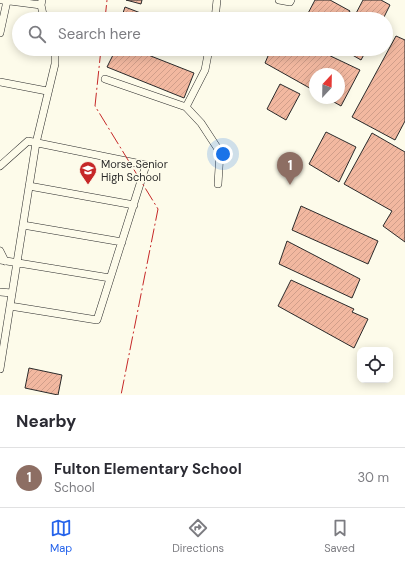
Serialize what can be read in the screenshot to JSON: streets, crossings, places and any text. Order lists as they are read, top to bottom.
{
  "places": {
    "school or university": ["Morse Senior High School"]
  },
  "north": "top",
  "page": {
    "search": "Search here",
    "pins": "1",
    "heading": "Nearby",
    "list": [
      {
        "mark": "1",
        "name": "Fulton Elementary School",
        "note": "School",
        "value": "30 m"
      }
    ],
    "nav": ["Map", "Directions", "Saved"]
  }
}
